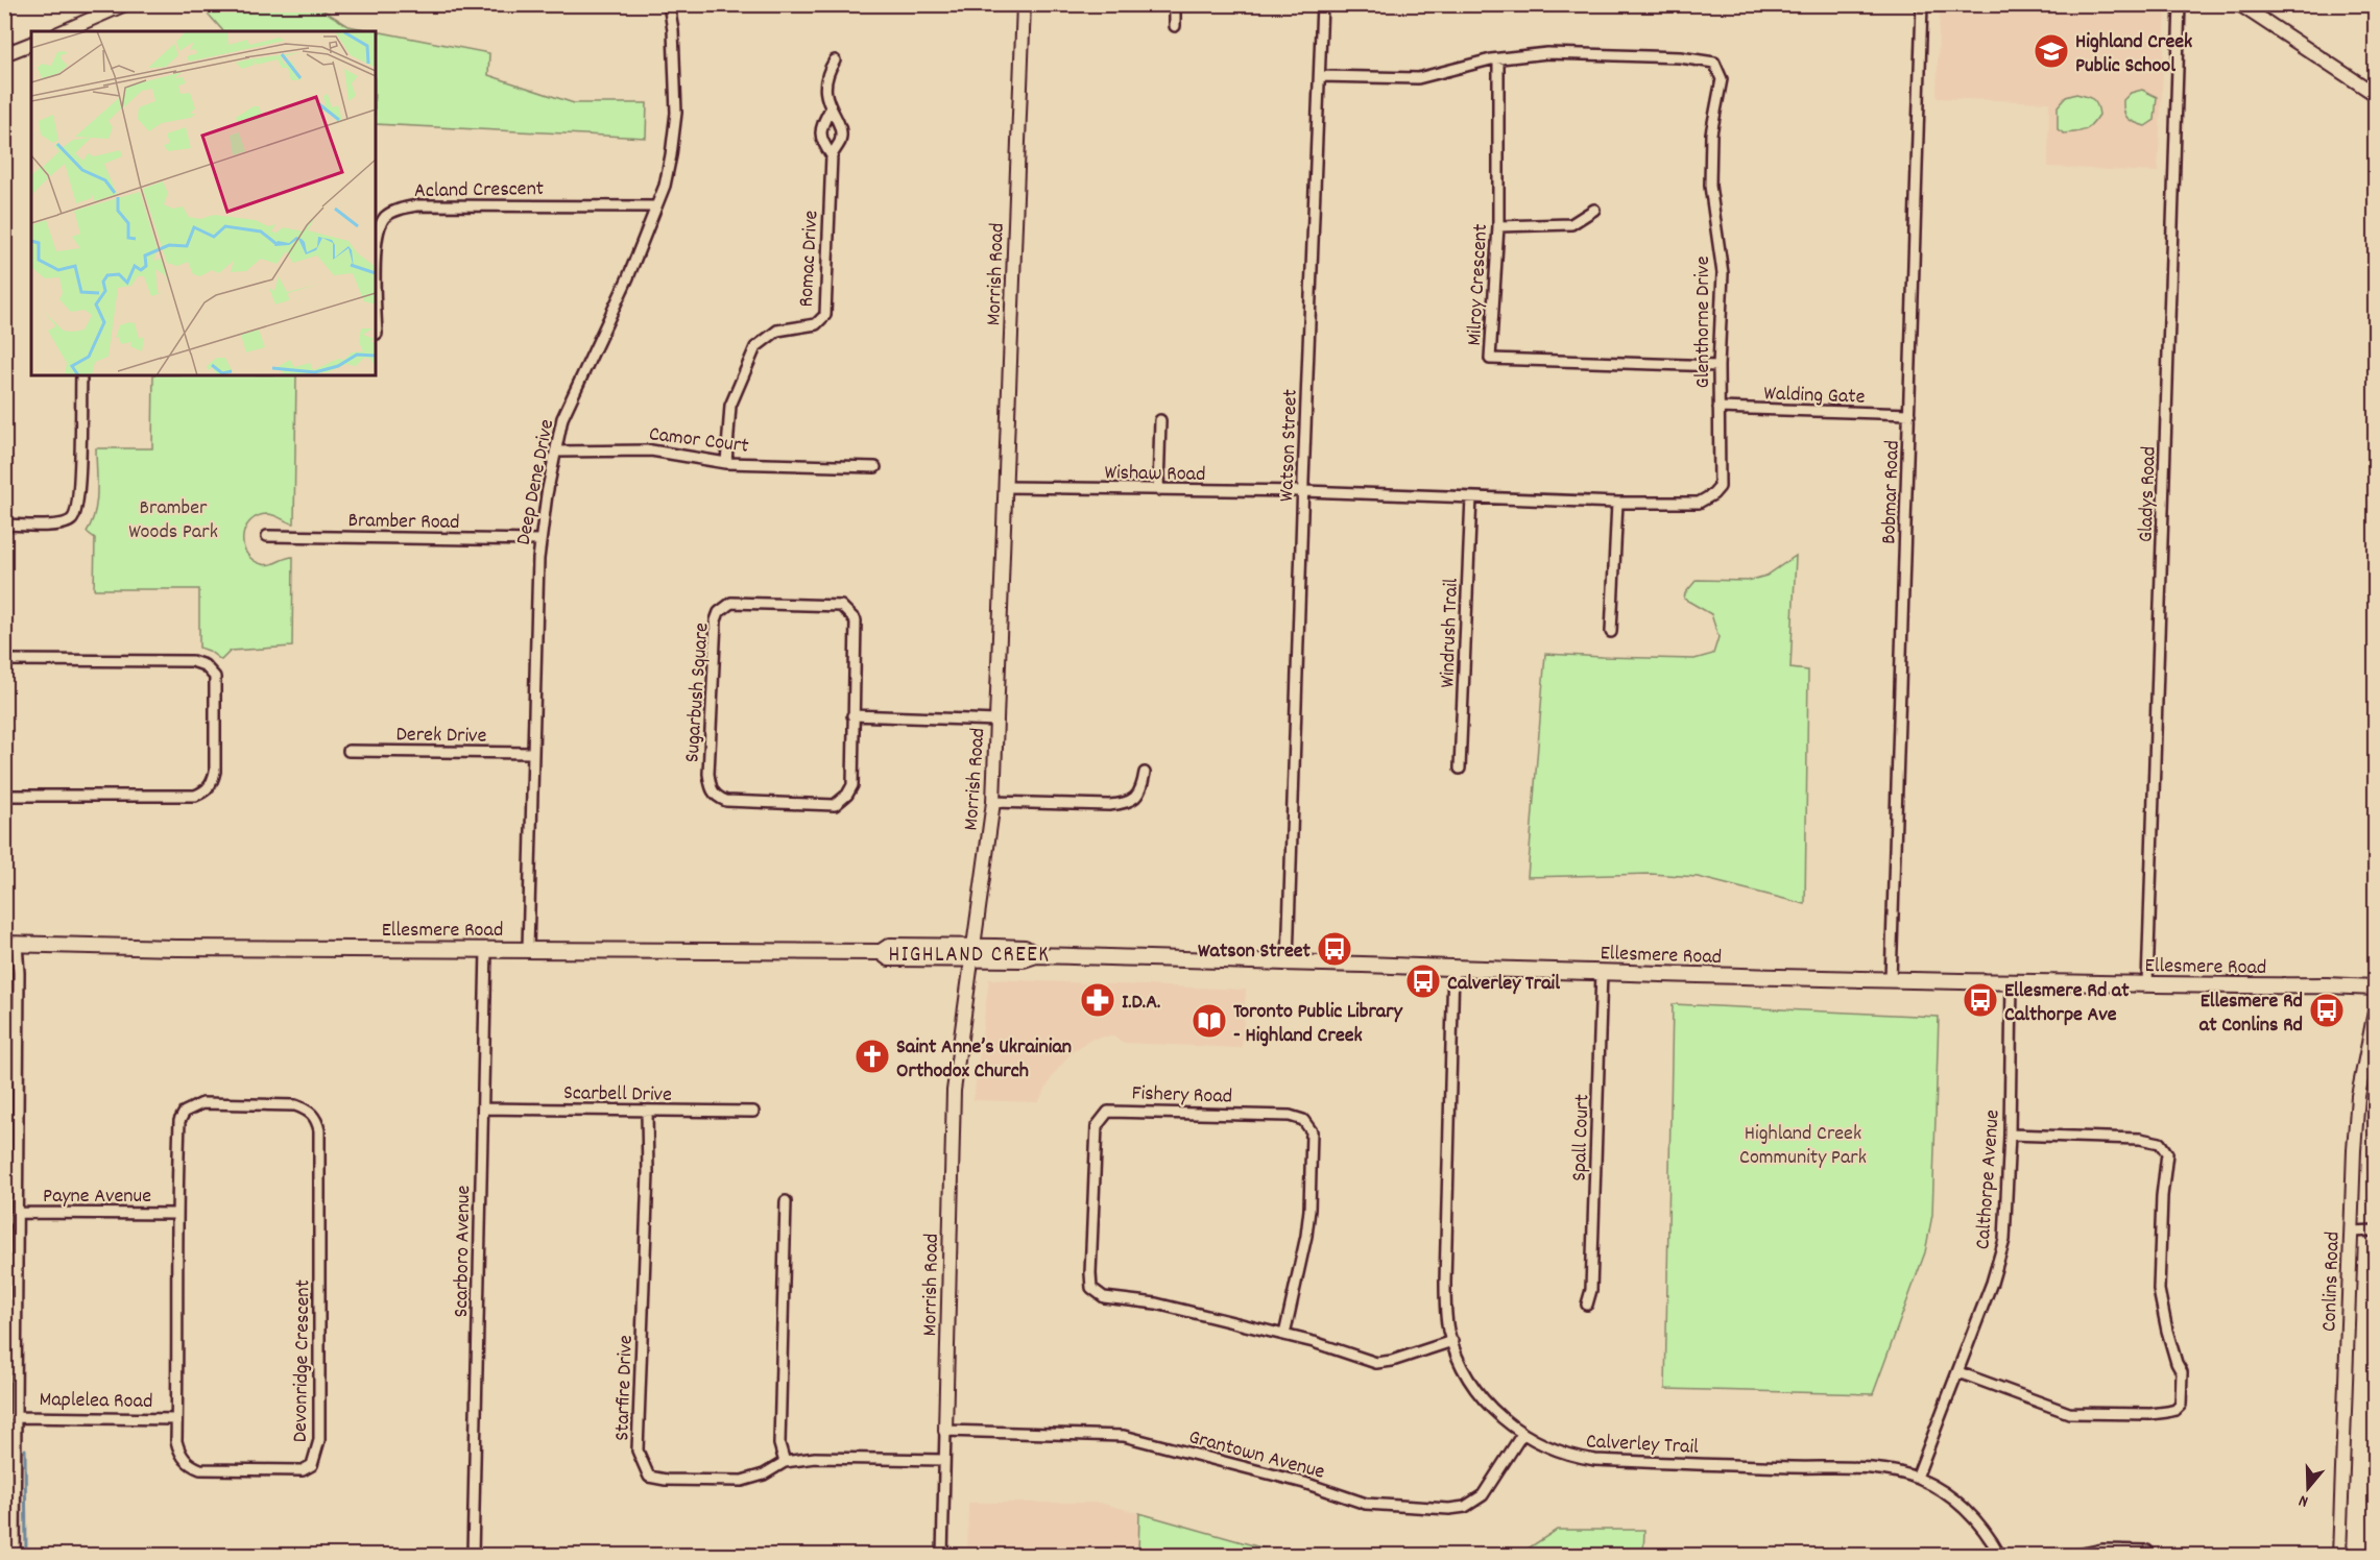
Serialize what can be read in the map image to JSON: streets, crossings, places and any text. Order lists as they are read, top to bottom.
{
  "streets": {
    "main road": ["Ellesmere Road"],
    "street": [
      "Acland Crescent",
      "Romac Drive",
      "Morrish Road",
      "Milroy Crescent",
      "Glenthorne Drive",
      "Walding Gate",
      "Camor Court",
      "Watson Street",
      "Wishaw Road",
      "Deep Dene Drive",
      "Bobmar Road",
      "Gladys Road",
      "Bramber Road",
      "Windrush Trail",
      "Sugarbush Square",
      "Derek Drive",
      "Scarbell Drive",
      "Fishery Road",
      "Spall Court",
      "Calthorpe Avenue",
      "Payne Avenue",
      "Scarboro Avenue",
      "Conlins Road",
      "Devonridge Crescent",
      "Starfire Drive",
      "Maplelea Road",
      "Calverley Trail",
      "Grantown Avenue"
    ]
  },
  "crossings": [
    ["Acland Crescent", "Deep Dene Drive"],
    ["Romac Drive", "Camor Court"],
    ["Morrish Road", "Wishaw Road"],
    ["Morrish Road", "Ellesmere Road"],
    ["Morrish Road", "Starfire Drive"],
    ["Morrish Road", "Grantown Avenue"],
    ["Milroy Crescent", "Glenthorne Drive"],
    ["Glenthorne Drive", "Walding Gate"],
    ["Glenthorne Drive", "Watson Street"],
    ["Glenthorne Drive", "Wishaw Road"],
    ["Glenthorne Drive", "Windrush Trail"],
    ["Walding Gate", "Bobmar Road"],
    ["Camor Court", "Deep Dene Drive"],
    ["Watson Street", "Wishaw Road"],
    ["Watson Street", "Ellesmere Road"],
    ["Deep Dene Drive", "Bramber Road"],
    ["Deep Dene Drive", "Derek Drive"],
    ["Deep Dene Drive", "Ellesmere Road"],
    ["Bobmar Road", "Ellesmere Road"],
    ["Gladys Road", "Ellesmere Road"],
    ["Ellesmere Road", "Spall Court"],
    ["Ellesmere Road", "Calthorpe Avenue"],
    ["Ellesmere Road", "Scarboro Avenue"],
    ["Ellesmere Road", "Calverley Trail"],
    ["Scarbell Drive", "Scarboro Avenue"],
    ["Scarbell Drive", "Starfire Drive"],
    ["Fishery Road", "Calverley Trail"],
    ["Calthorpe Avenue", "Calverley Trail"],
    ["Payne Avenue", "Devonridge Crescent"],
    ["Devonridge Crescent", "Maplelea Road"],
    ["Calverley Trail", "Grantown Avenue"]
  ],
  "districts": ["HIGHLAND CREEK"],
  "parks": ["Bramber Woods Park", "Highland Creek Community Park"],
  "places": {
    "school or university": ["Highland Creek Public School"],
    "bus stop": [
      "Watson Street",
      "Calverley Trail",
      "Ellesmere Rd at Calthorpe Ave",
      "Ellesmere Rd at Conlins Rd"
    ],
    "pharmacy": ["I.D.A."],
    "library": ["Toronto Public Library - Highland Creek"],
    "church": ["Saint Anne’s Ukrainian Orthodox Church"]
  },
  "north": "bottom"
}
